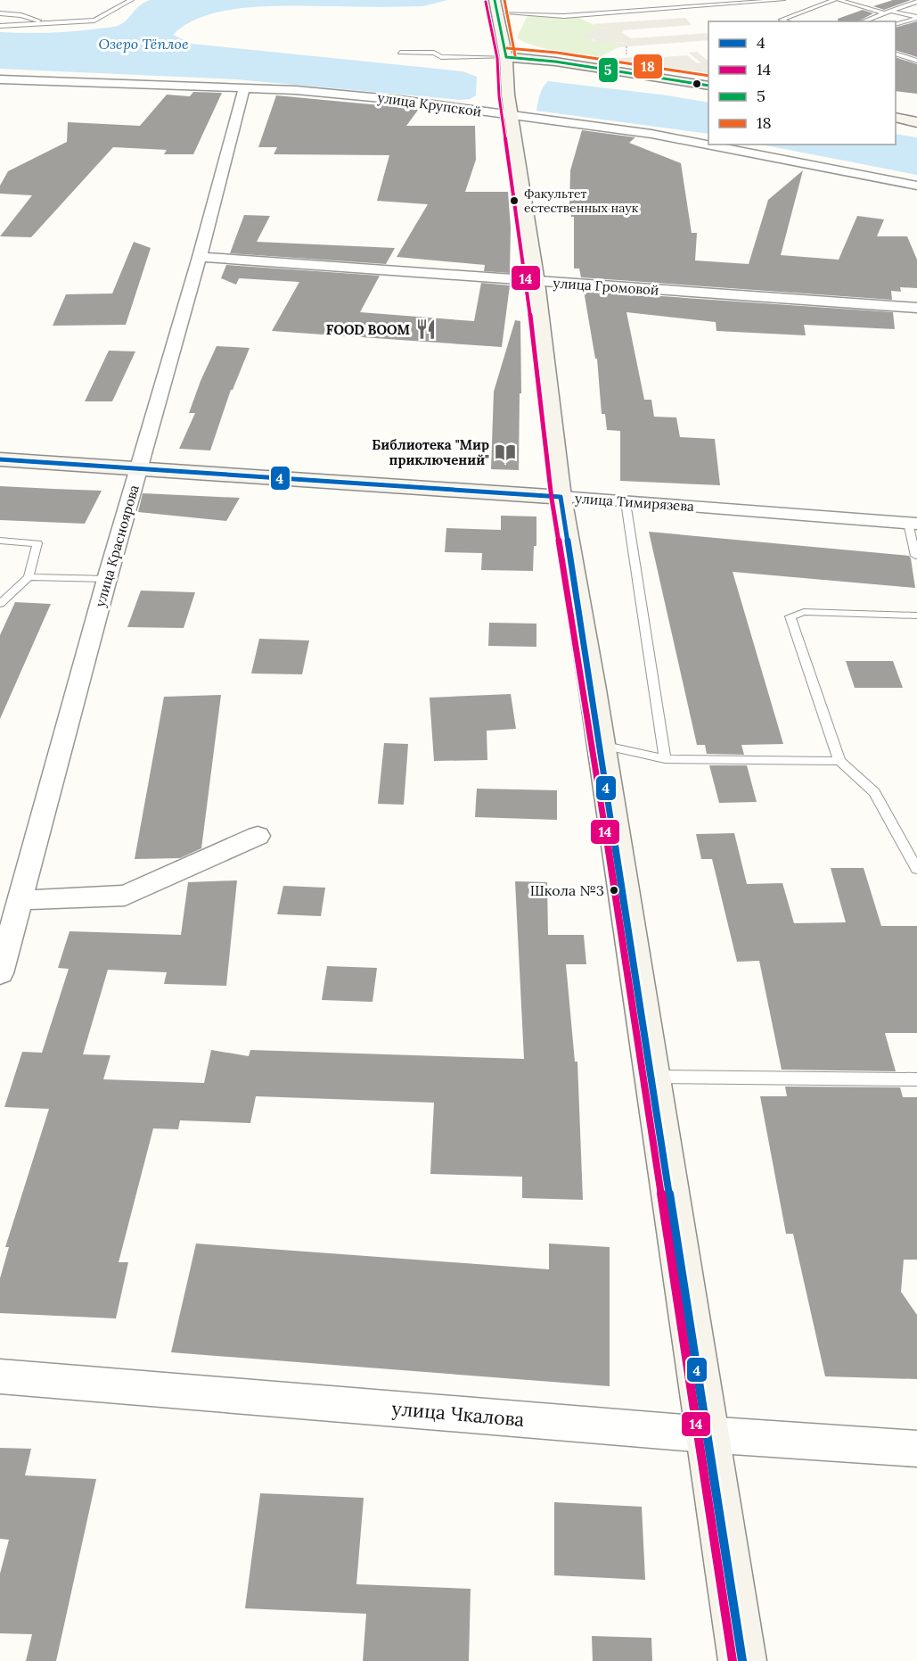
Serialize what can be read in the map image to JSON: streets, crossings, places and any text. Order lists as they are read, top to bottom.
{
  "streets": {
    "main road": ["улица Тимирязева"],
    "street": [
      "улица Крупской",
      "улица Громовой",
      "улица Красноярова",
      "улица Чкалова"
    ]
  },
  "crossings": [
    ["улица Крупской", "улица Красноярова"],
    ["улица Громовой", "улица Красноярова"],
    ["улица Тимирязева", "улица Красноярова"]
  ],
  "water": ["Озеро Тёплое"],
  "places": {
    "other": ["Факультет естественных наук", "Школа №3"],
    "restaurant": ["FOOD BOOM"],
    "library": ["Библиотека \"Мир приключений\""]
  },
  "lines": [
    "transit line 5",
    "transit line 18",
    "transit line 14",
    "transit line 4"
  ],
  "legend": [
    "4",
    "14",
    "5",
    "18"
  ]
}
